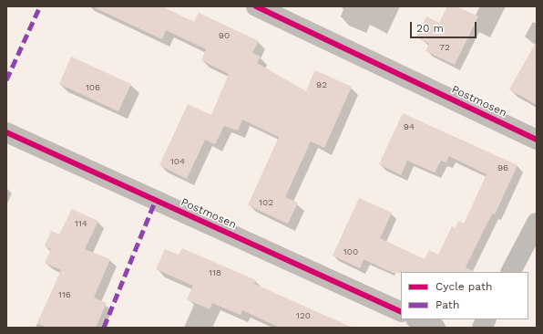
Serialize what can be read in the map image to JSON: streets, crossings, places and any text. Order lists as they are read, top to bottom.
{
  "streets": {
    "street": ["Postmosen"]
  },
  "house_numbers": [
    "90",
    "72",
    "92",
    "106",
    "94",
    "104",
    "96",
    "102",
    "114",
    "100",
    "118",
    "116",
    "120"
  ],
  "legend": ["Cycle path", "Path"],
  "scale_bar": "20 m"
}
